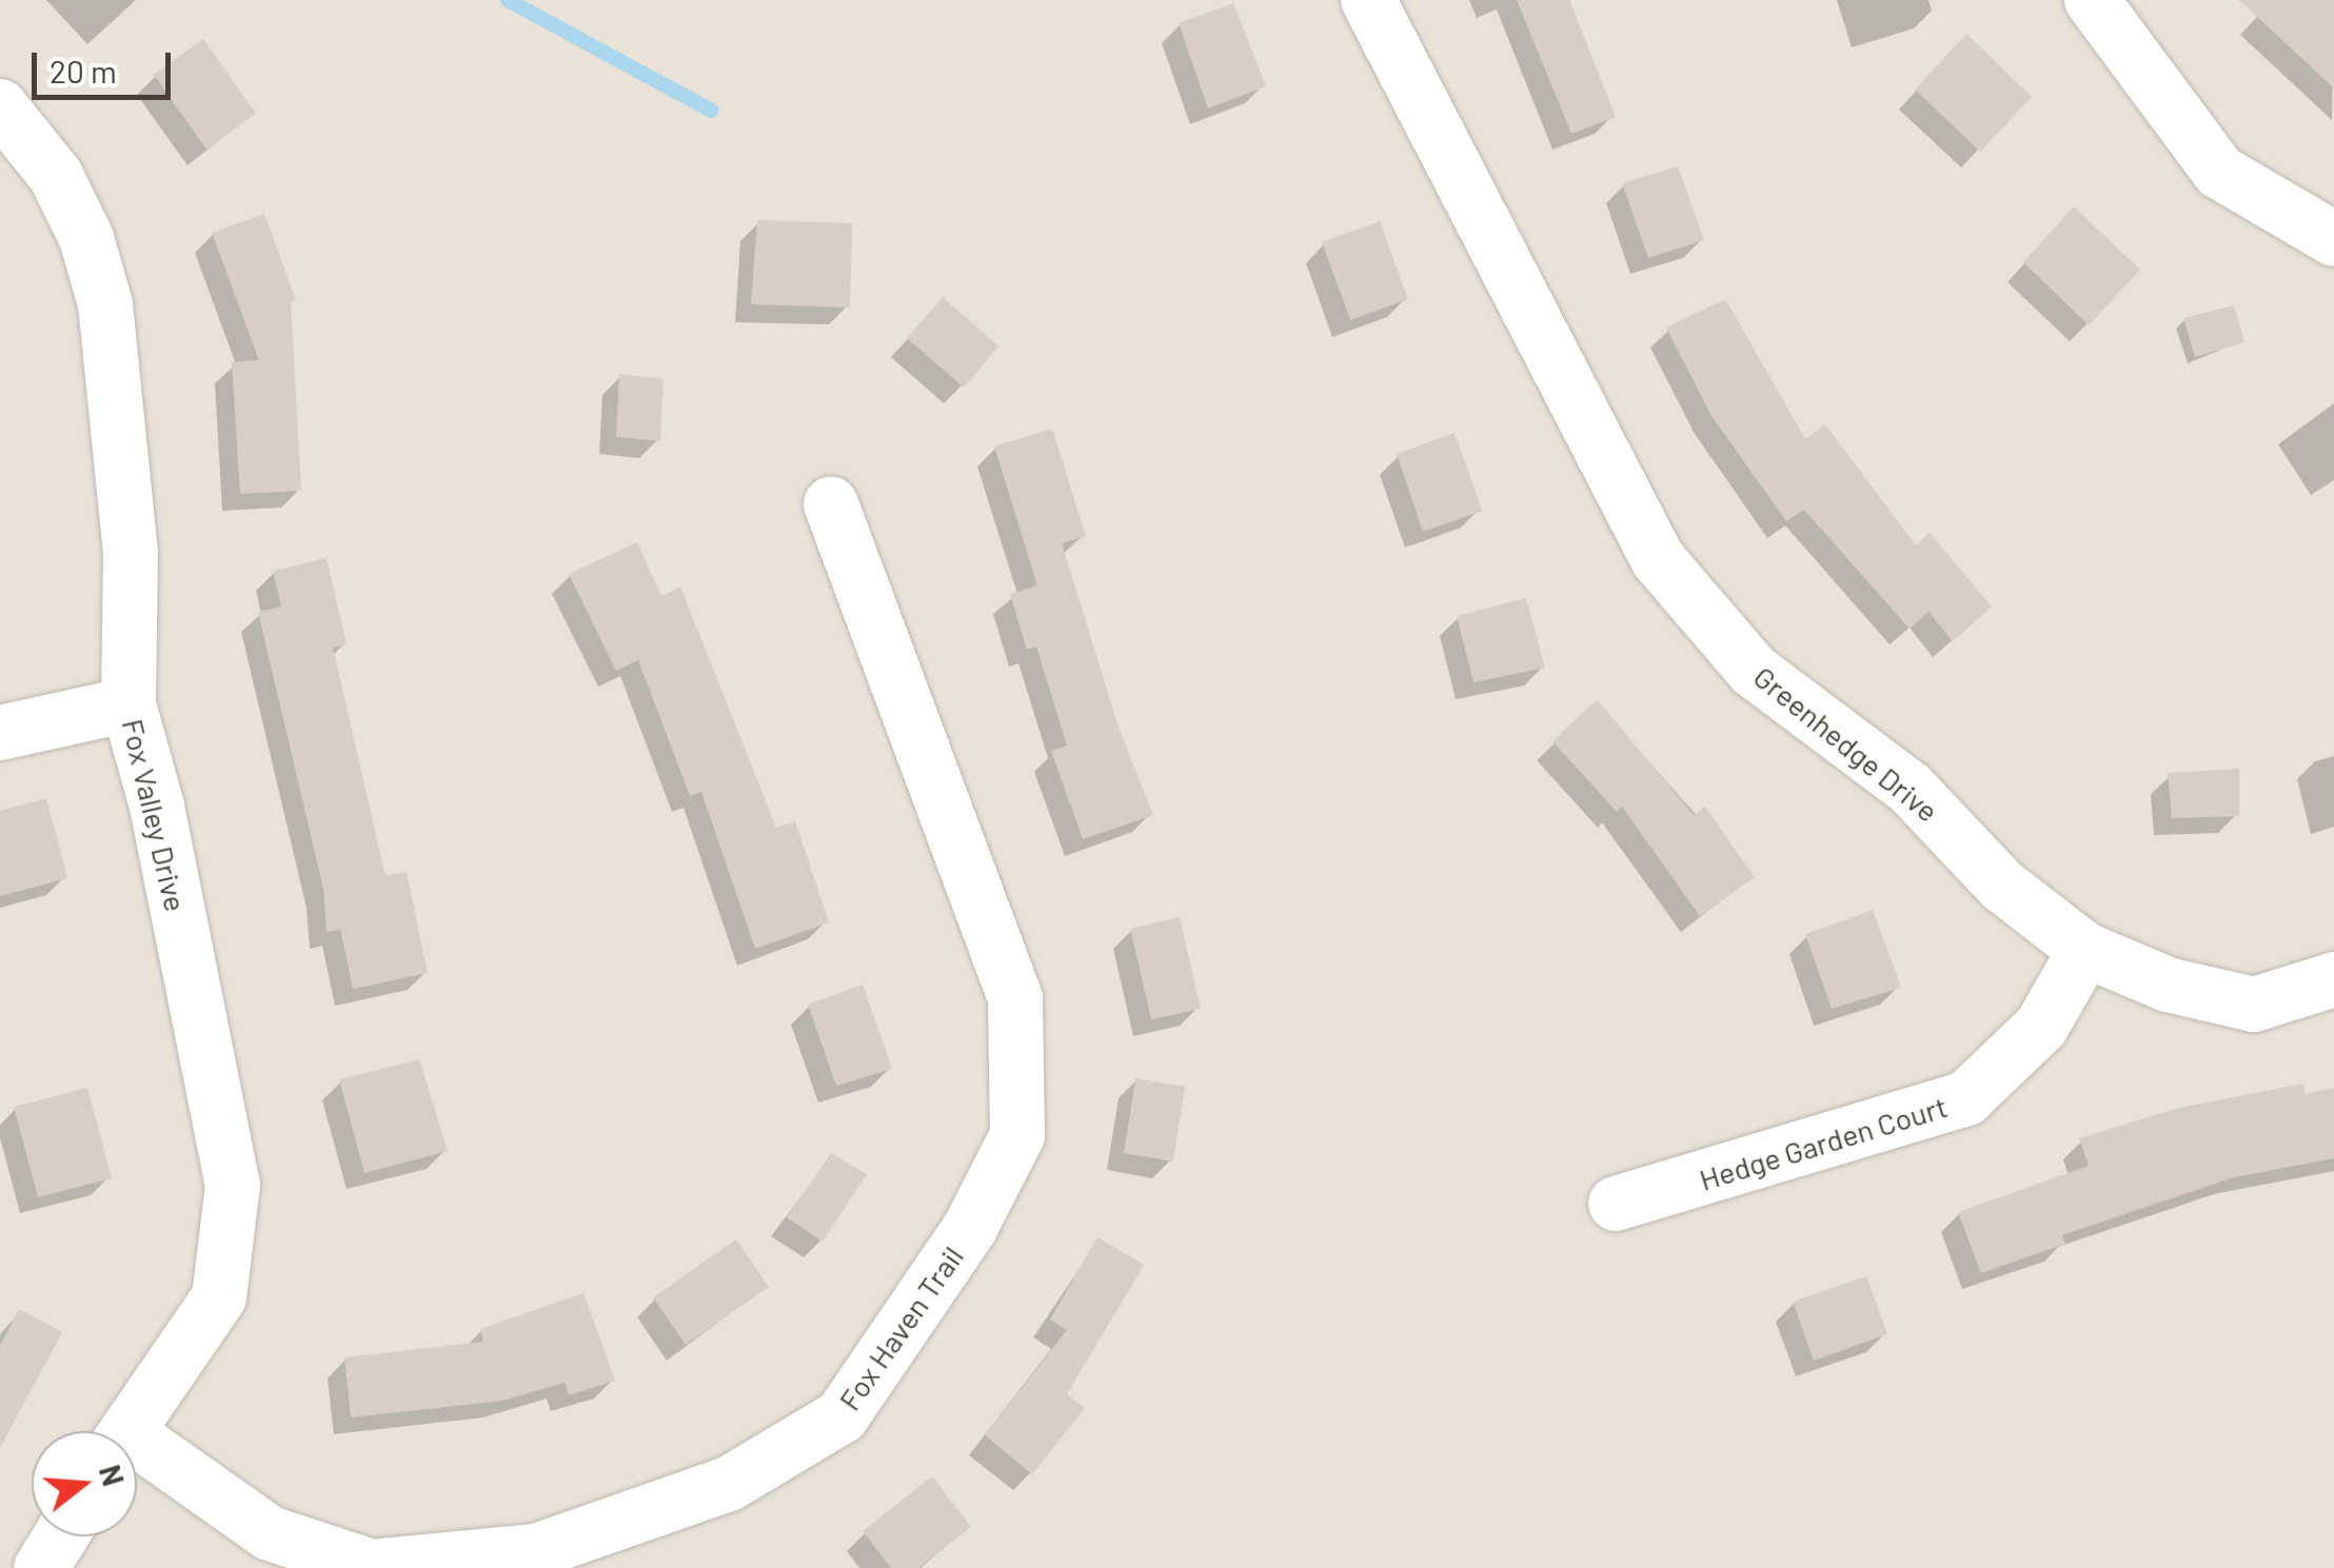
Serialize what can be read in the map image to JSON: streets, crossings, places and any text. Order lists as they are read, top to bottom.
{
  "streets": {
    "street": [
      "Greenhedge Drive",
      "Fox Valley Drive",
      "Hedge Garden Court",
      "Fox Haven Trail"
    ]
  },
  "crossings": [
    ["Greenhedge Drive", "Hedge Garden Court"]
  ],
  "scale_bar": "20 m",
  "north": "right"
}
